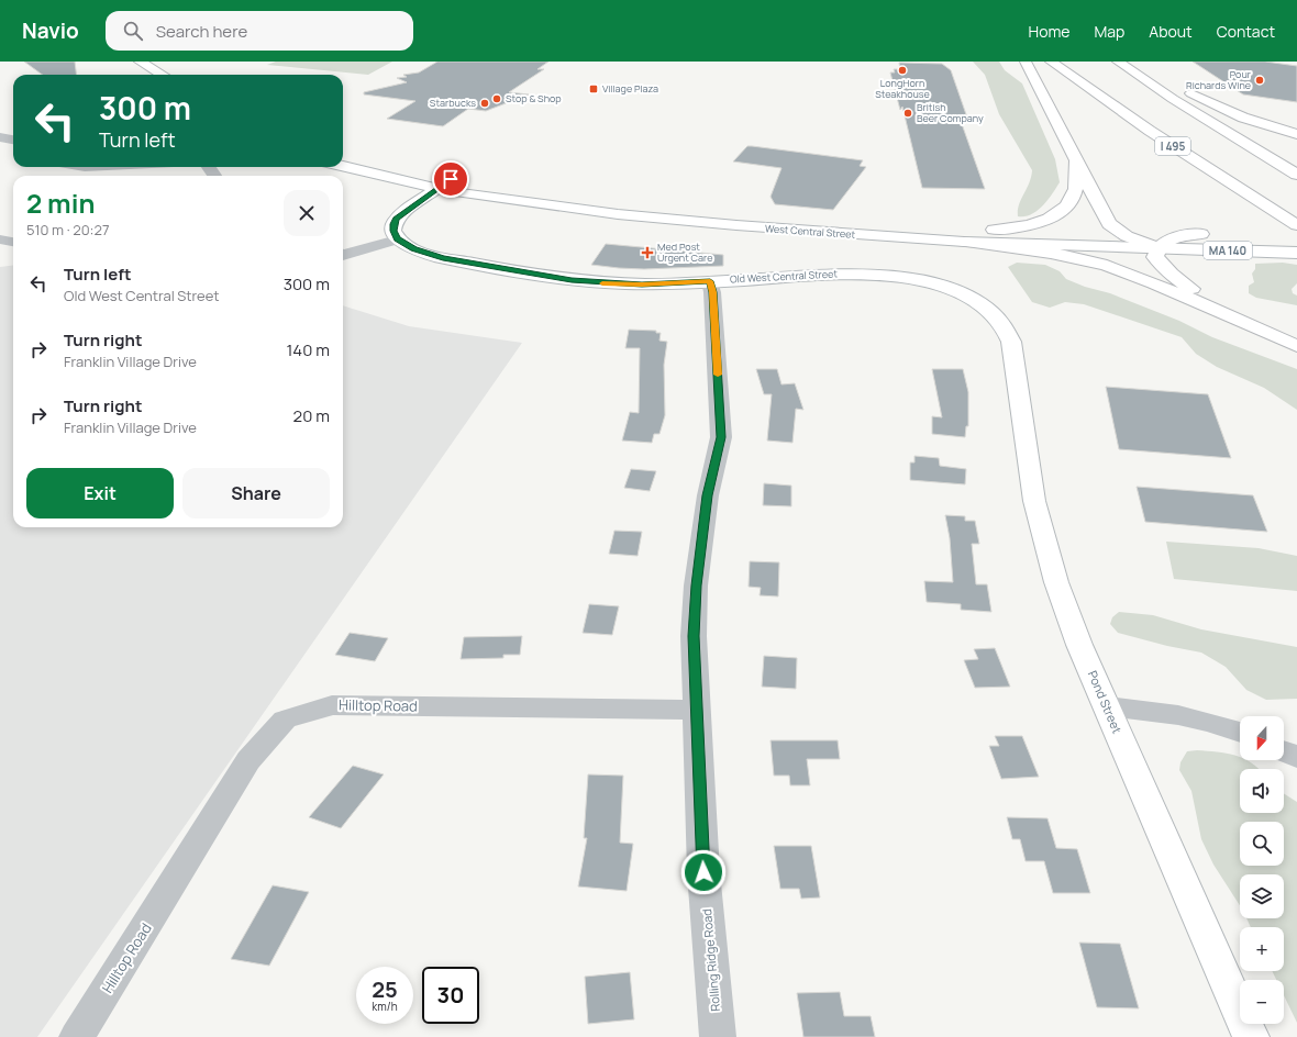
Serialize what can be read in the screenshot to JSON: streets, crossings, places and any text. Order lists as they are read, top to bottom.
{
  "streets": {
    "main road": [
      "I 495",
      "West Central Street",
      "MA 140",
      "Old West Central Street",
      "Pond Street"
    ],
    "street": ["Hilltop Road", "Rolling Ridge Road"]
  },
  "crossings": [
    ["Old West Central Street", "Pond Street"],
    ["Old West Central Street", "Rolling Ridge Road"],
    ["Hilltop Road", "Rolling Ridge Road"]
  ],
  "places": {
    "other": [
      "LongHorn Steakhouse",
      "Pour Richards Wine",
      "Stop & Shop",
      "Starbucks",
      "British Beer Company"
    ],
    "transit": ["Village Plaza"],
    "health": ["Med Post Urgent Care"]
  },
  "north": "bottom",
  "page": {
    "header": "Navio",
    "search": "Search here",
    "nav": [
      "Home",
      "Map",
      "About",
      "Contact"
    ],
    "turn": ["300 m", "Turn left"],
    "heading": ["2 min", "510 m · 20:27"],
    "list": [
      {
        "name": "Turn left",
        "note": "Old West Central Street",
        "value": "300 m"
      },
      {
        "name": "Turn right",
        "note": "Franklin Village Drive",
        "value": "140 m"
      },
      {
        "name": "Turn right",
        "note": "Franklin Village Drive",
        "value": "20 m"
      }
    ],
    "buttons": ["Exit", "Share"],
    "map_buttons": ["+", "−"],
    "speed": "25 km/h",
    "limit": "30"
  }
}
